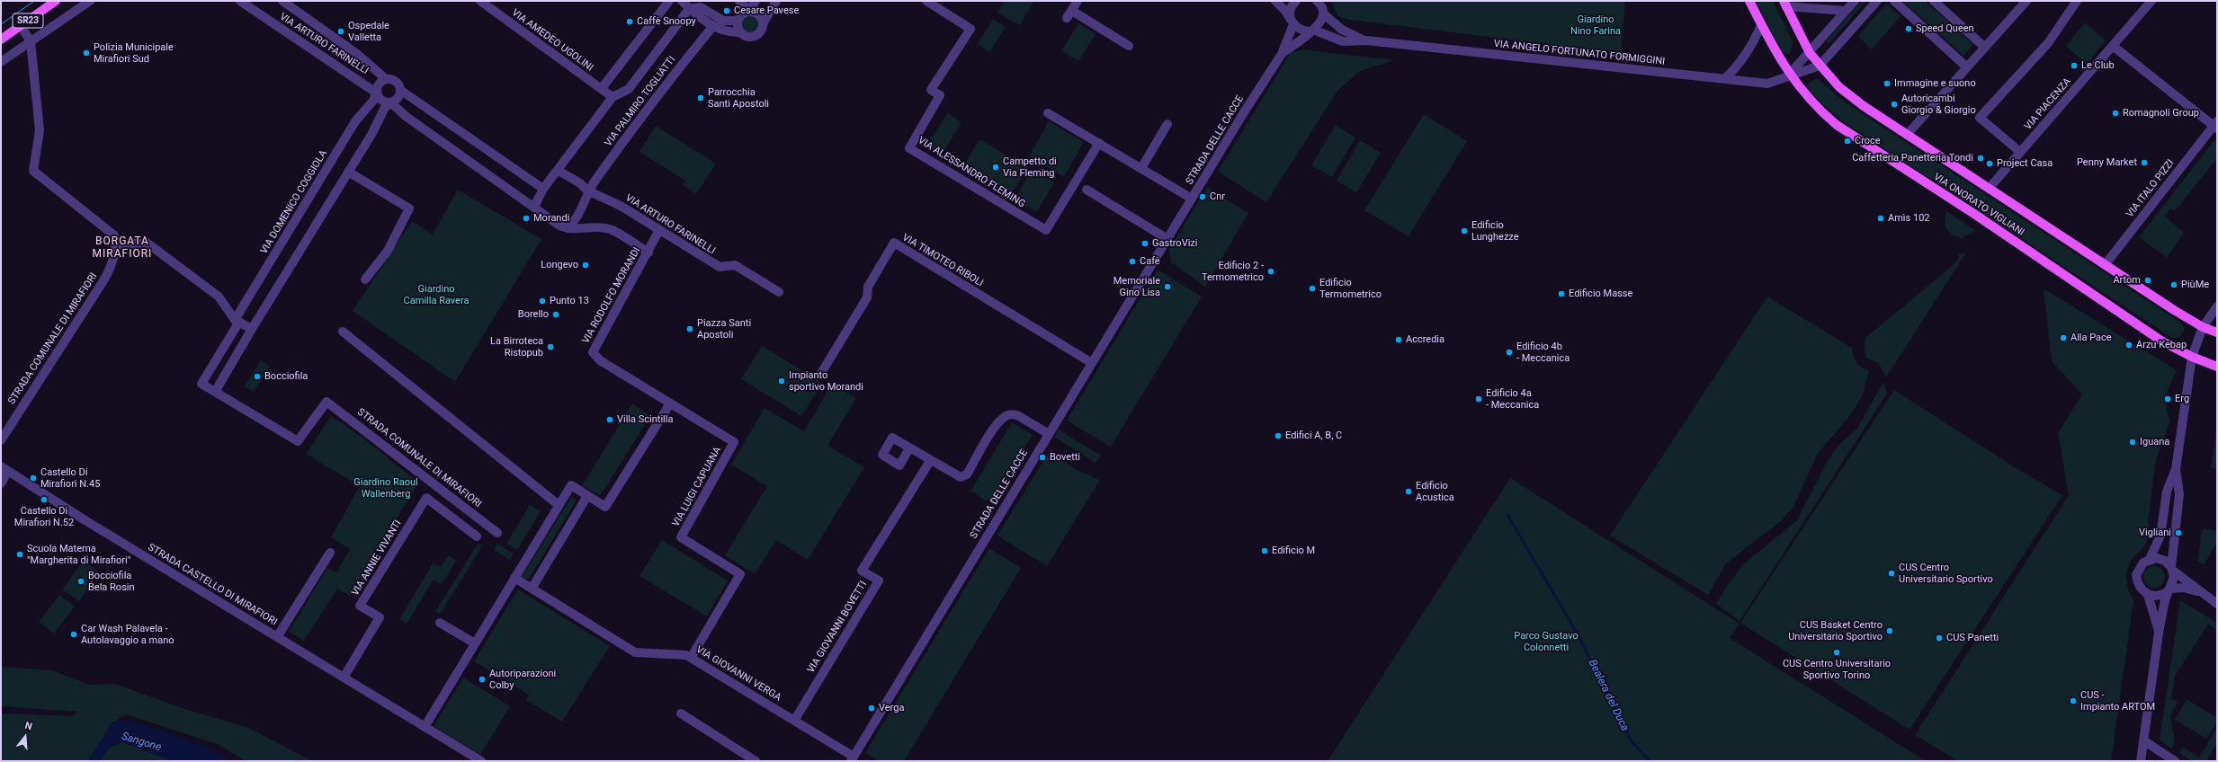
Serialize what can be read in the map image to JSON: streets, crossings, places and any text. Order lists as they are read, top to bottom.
{
  "streets": {
    "main road": ["SR23", "VIA ONORATO VIGLIANI"],
    "street": [
      "VIA AMEDEO UGOLINI",
      "VIA ARTURO FARINELLI",
      "VIA ANGELO FORTUNATO FORMIGGINI",
      "VIA PALMIRO TOGLIATTI",
      "VIA PIACENZA",
      "STRADA DELLE CACCE",
      "VIA ALESSANDRO FLEMING",
      "VIA ITALO PIZZI",
      "VIA DOMENICO COGGIOLA",
      "VIA TIMOTEO RIBOLI",
      "VIA RODOLFO MORANDI",
      "STRADA COMUNALE DI MIRAFIORI",
      "VIA LUIGI CAPUANA",
      "VIA ANNIE VIVANTI",
      "STRADA CASTELLO DI MIRAFIORI",
      "VIA GIOVANNI BOVETTI",
      "VIA GIOVANNI VERGA"
    ]
  },
  "crossings": [
    ["VIA AMEDEO UGOLINI", "VIA PALMIRO TOGLIATTI"],
    ["VIA ARTURO FARINELLI", "VIA PALMIRO TOGLIATTI"],
    ["VIA ARTURO FARINELLI", "VIA DOMENICO COGGIOLA"],
    ["VIA ARTURO FARINELLI", "VIA RODOLFO MORANDI"],
    ["VIA ANGELO FORTUNATO FORMIGGINI", "STRADA DELLE CACCE"],
    ["VIA ANGELO FORTUNATO FORMIGGINI", "VIA ONORATO VIGLIANI"],
    ["VIA PIACENZA", "VIA ITALO PIZZI"],
    ["VIA PIACENZA", "VIA ONORATO VIGLIANI"],
    ["STRADA DELLE CACCE", "VIA TIMOTEO RIBOLI"],
    ["STRADA DELLE CACCE", "VIA GIOVANNI VERGA"],
    ["VIA ITALO PIZZI", "VIA ONORATO VIGLIANI"],
    ["VIA DOMENICO COGGIOLA", "STRADA COMUNALE DI MIRAFIORI"],
    ["VIA RODOLFO MORANDI", "VIA LUIGI CAPUANA"],
    ["VIA LUIGI CAPUANA", "VIA GIOVANNI VERGA"],
    ["VIA ANNIE VIVANTI", "STRADA CASTELLO DI MIRAFIORI"],
    ["VIA GIOVANNI BOVETTI", "VIA GIOVANNI VERGA"]
  ],
  "districts": ["BORGATA MIRAFIORI"],
  "water": ["Bealera del Duca", "Sangone"],
  "parks": [
    "Giardino Nino Farina",
    "Giardino Camilla Ravera",
    "Giardino Raoul Wallenberg",
    "Parco Gustavo Colonnetti"
  ],
  "places": [
    "Cesare Pavese",
    "Caffè Snoopy",
    "Speed Queen",
    "Ospedale Valletta",
    "Polizia Municipale Mirafiori Sud",
    "Le Club",
    "Immagine e suono",
    "Parrocchia Santi Apostoli",
    "Autoricambi Giorgio & Giorgio",
    "Romagnoli Group",
    "Croce",
    "Caffetteria Panetteria Tondi",
    "Penny Market",
    "Project Casa",
    "Campetto di Via Fleming",
    "Cnr",
    "Morandi",
    "Amìs 102",
    "Edificio Lunghezze",
    "GastroVizi",
    "Cafè",
    "Longevo",
    "Edificio 2 - Termometrico",
    "Artom",
    "PiùMe",
    "Memoriale Gino Lisa",
    "Edificio Termometrico",
    "Edificio Masse",
    "Punto 13",
    "Borello",
    "Piazza Santi Apostoli",
    "Alla Pace",
    "Accredia",
    "Arzu Kebap",
    "La Birroteca Ristopub",
    "Edificio 4b - Meccanica",
    "Bocciofila",
    "Impianto sportivo Morandi",
    "Edificio 4a - Meccanica",
    "Erg",
    "Villa Scintilla",
    "Edifici A, B, C",
    "Iguana",
    "Bovetti",
    "Castello Di Mirafiori N.45",
    "Edificio Acustica",
    "Castello Di Mirafiori N.52",
    "Vigliani",
    "Edificio M",
    "Scuola Materna \"Margherita di Mirafiori\"",
    "CUS Centro Universitario Sportivo",
    "Bocciofila Bela Rosin",
    "CUS Basket Centro Universitario Sportivo",
    "Car Wash Palavela - Autolavaggio a mano",
    "CUS Panetti",
    "CUS Centro Universitario Sportivo Torino",
    "Autoriparazioni Colby",
    "CUS - Impianto ARTOM",
    "Verga"
  ],
  "north": "top"
}
